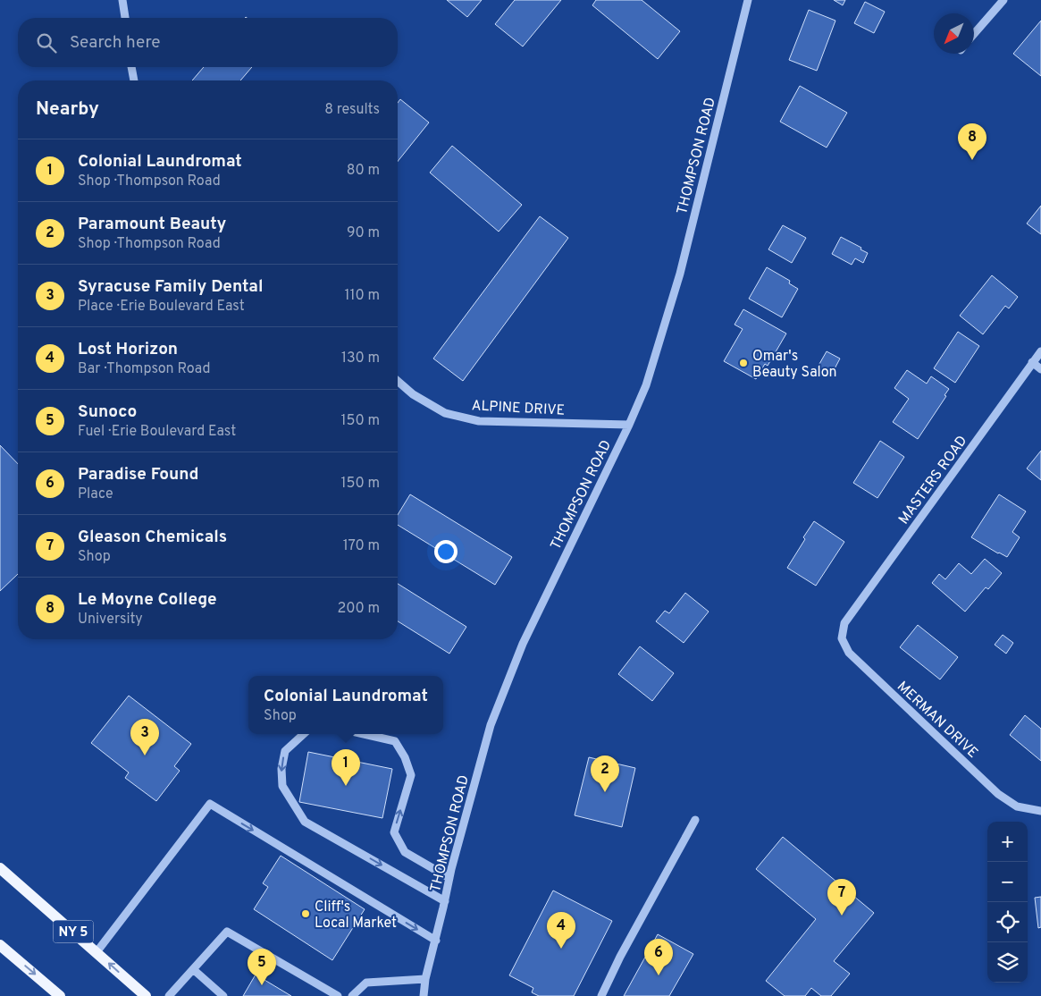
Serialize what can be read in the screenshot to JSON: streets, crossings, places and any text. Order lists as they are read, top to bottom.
{
  "streets": {
    "main road": ["NY 5"],
    "street": [
      "THOMPSON ROAD",
      "ALPINE DRIVE",
      "MASTERS ROAD",
      "MERMAN DRIVE"
    ]
  },
  "crossings": [
    ["THOMPSON ROAD", "ALPINE DRIVE"],
    ["MASTERS ROAD", "MERMAN DRIVE"]
  ],
  "places": ["Omar's Beauty Salon", "Cliff's Local Market"],
  "north": "bottom left",
  "page": {
    "search": "Search here",
    "heading": ["Nearby", "8 results"],
    "pins": [
      "8",
      "3",
      "1",
      "2",
      "7",
      "4",
      "6",
      "5"
    ],
    "list": [
      {
        "mark": "1",
        "name": "Colonial Laundromat",
        "note": "Shop · Thompson Road",
        "value": "80 m"
      },
      {
        "mark": "2",
        "name": "Paramount Beauty",
        "note": "Shop · Thompson Road",
        "value": "90 m"
      },
      {
        "mark": "3",
        "name": "Syracuse Family Dental",
        "note": "Place · Erie Boulevard East",
        "value": "110 m"
      },
      {
        "mark": "4",
        "name": "Lost Horizon",
        "note": "Bar · Thompson Road",
        "value": "130 m"
      },
      {
        "mark": "5",
        "name": "Sunoco",
        "note": "Fuel · Erie Boulevard East",
        "value": "150 m"
      },
      {
        "mark": "6",
        "name": "Paradise Found",
        "note": "Place",
        "value": "150 m"
      },
      {
        "mark": "7",
        "name": "Gleason Chemicals",
        "note": "Shop",
        "value": "170 m"
      },
      {
        "mark": "8",
        "name": "Le Moyne College",
        "note": "University",
        "value": "200 m"
      }
    ],
    "popup": ["Colonial Laundromat", "Shop"],
    "map_buttons": ["+", "−"]
  }
}
